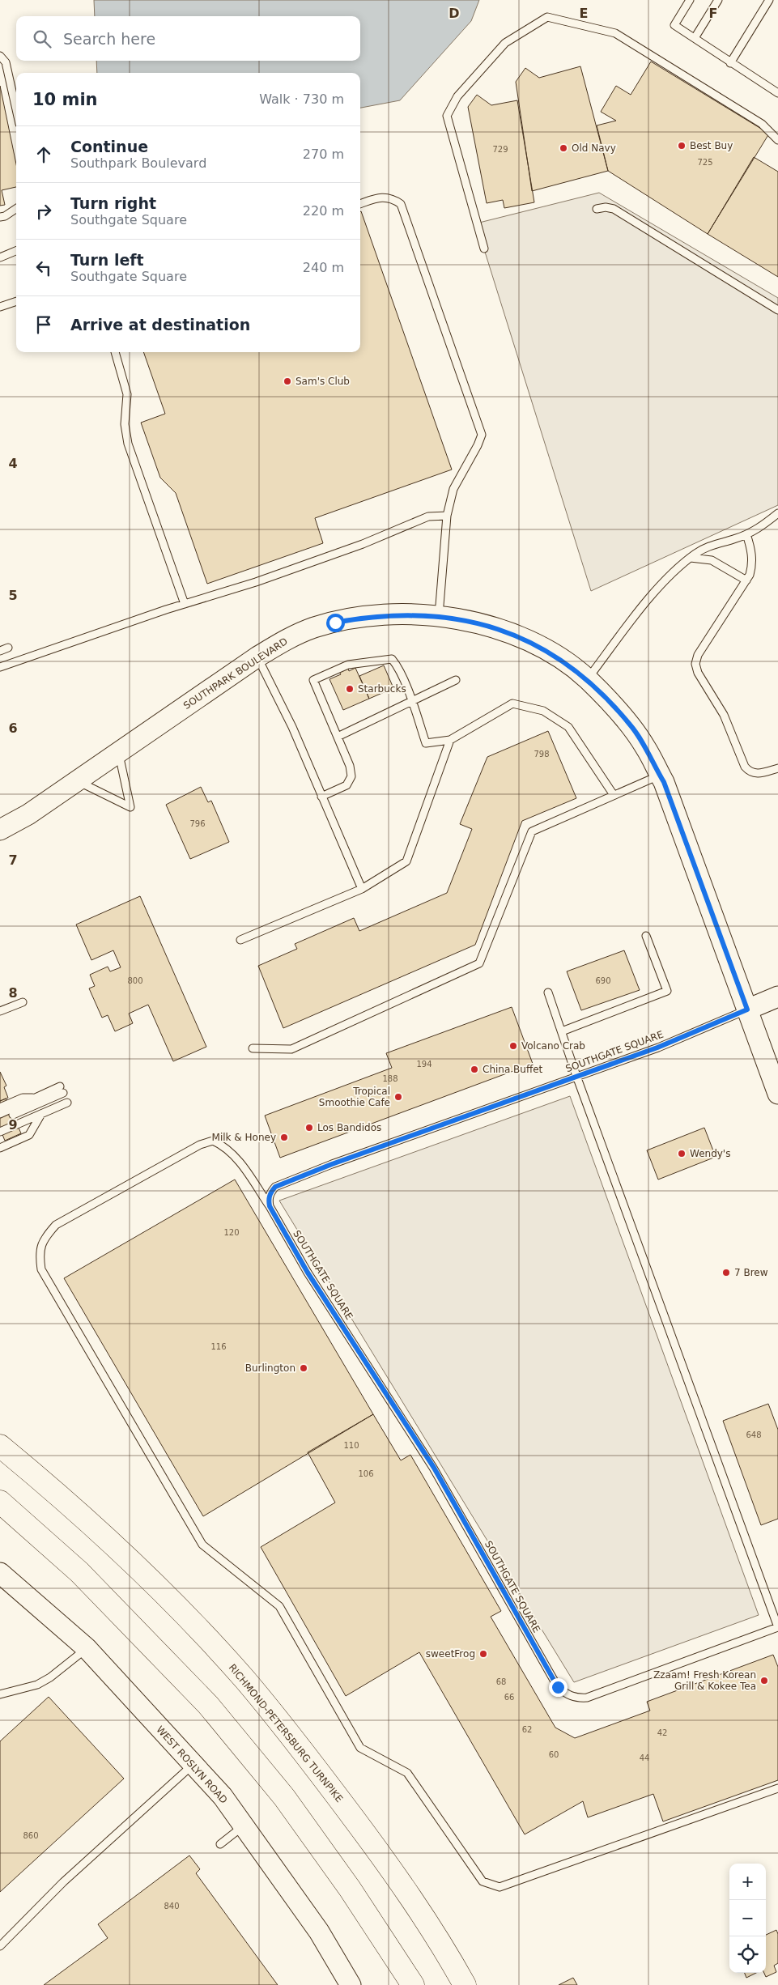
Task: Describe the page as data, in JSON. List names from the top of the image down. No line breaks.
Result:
{"streets":{"highway":["RICHMOND-PETERSBURG TURNPIKE"],"street":["SOUTHPARK BOULEVARD","WEST ROSLYN ROAD"],"lane":["SOUTHGATE SQUARE"]},"crossings":[["SOUTHPARK BOULEVARD","SOUTHGATE SQUARE"]],"places":["Best Buy","Old Navy","Sam's Club","Starbucks","Volcano Crab","China Buffet","Tropical Smoothie Cafe","Los Bandidos","Milk & Honey","Wendy's","7 Brew","Burlington","sweetFrog","Zzaam! Fresh Korean Grill & Kokee Tea"],"house_numbers":["729","725","798","796","800","690","194","188","120","116","648","110","106","68","66","62","42","60","44","860","840"],"page":{"search":"Search here","heading":["10 min","Walk · 730 m"],"list":[["Continue","Southpark Boulevard","270 m"],["Turn right","Southgate Square","220 m"],["Turn left","Southgate Square","240 m"],"Arrive at destination"],"map_buttons":["+","−"]},"grid":{"columns":["D","E","F"],"rows":["4","5","6","7","8","9"]}}
